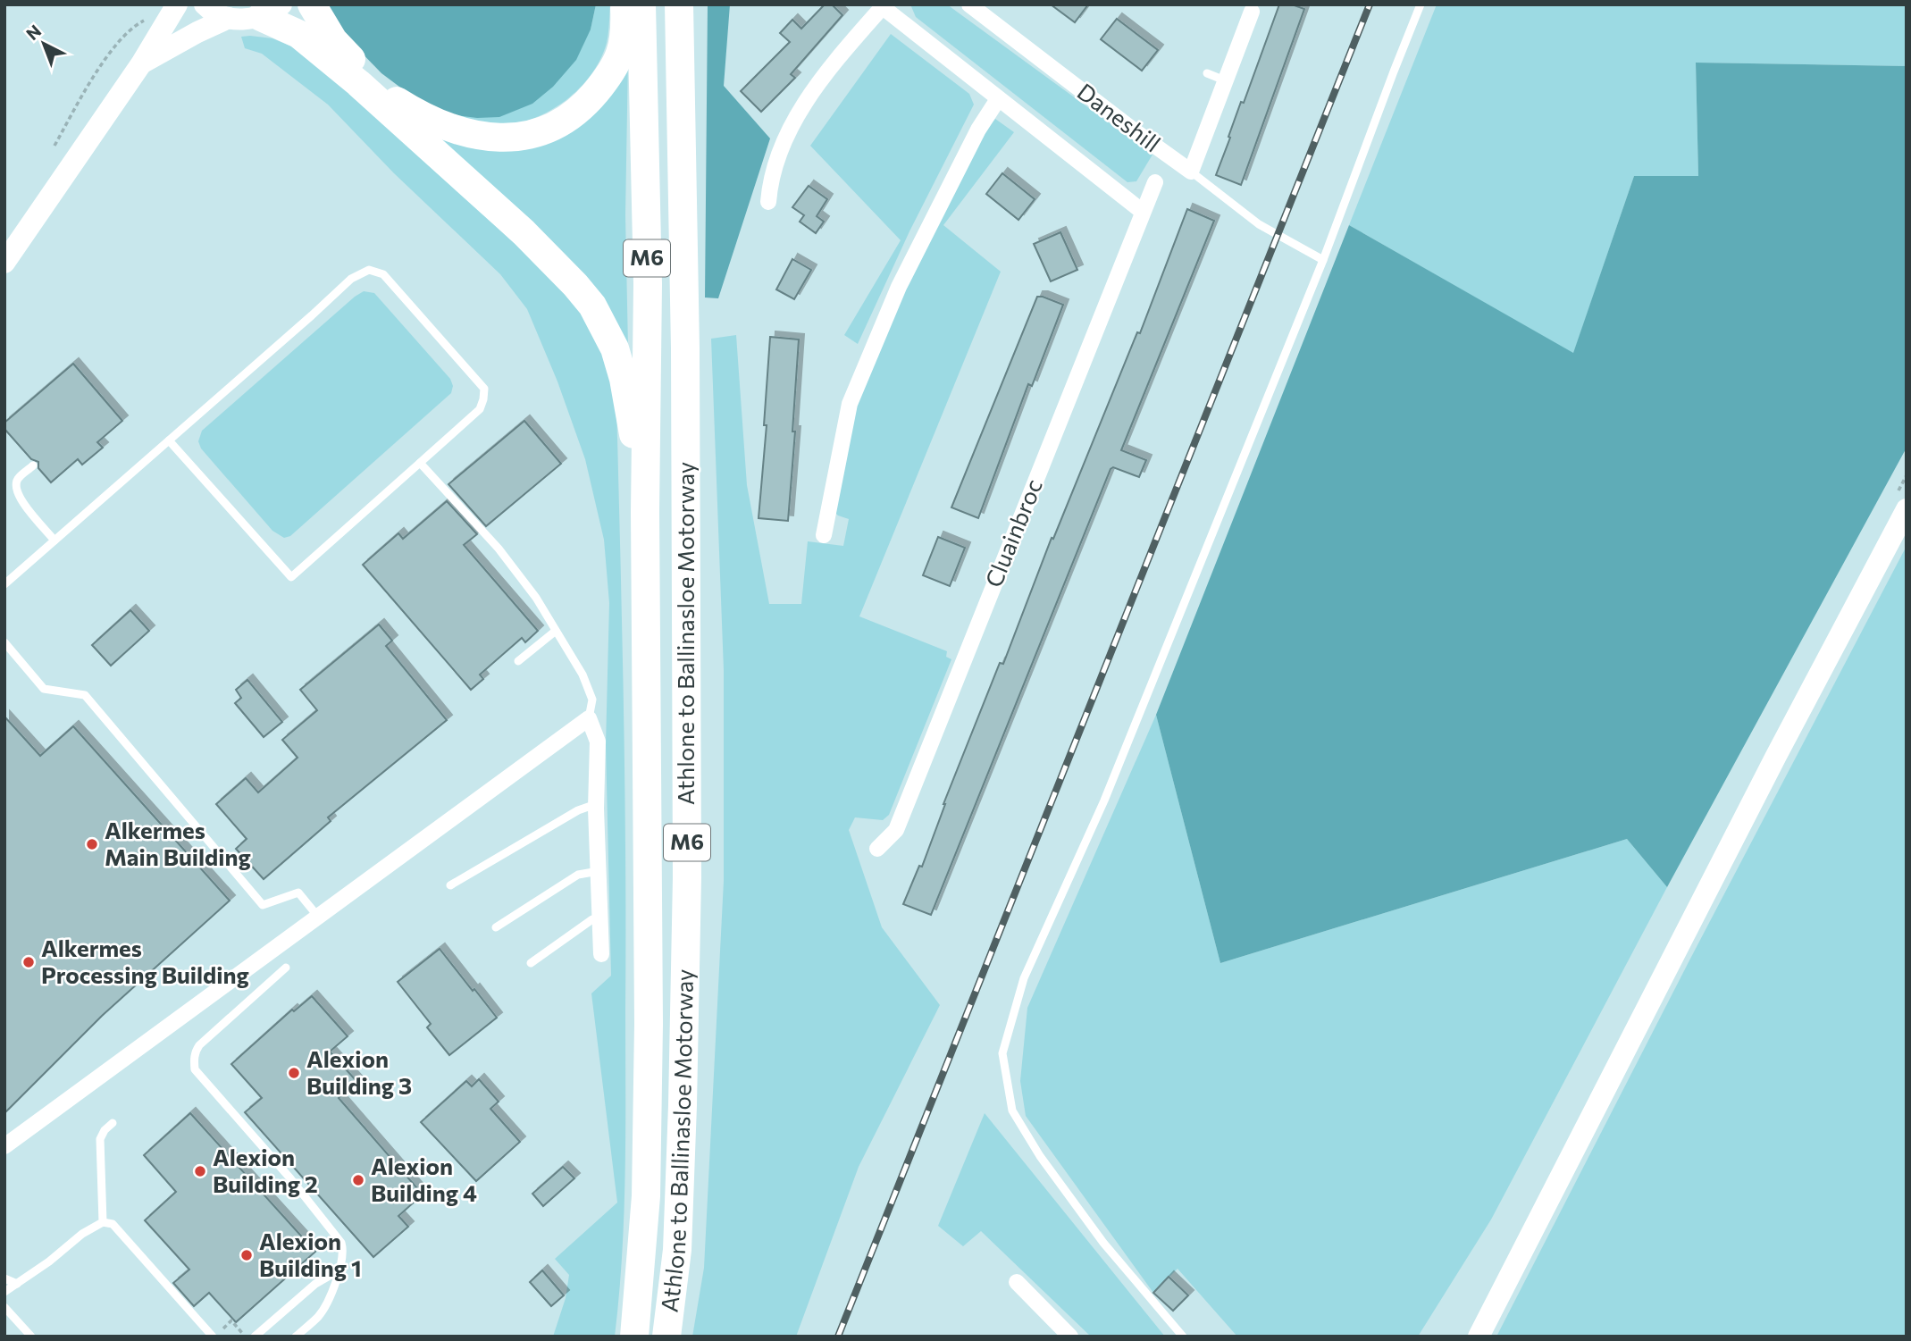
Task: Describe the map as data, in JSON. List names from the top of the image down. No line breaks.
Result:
{"streets":{"highway":["M6","Athlone to Ballinasloe Motorway"],"street":["Daneshill","Cluainbroc"]},"places":["Alkermes Main Building","Alkermes Processing Building","Alexion Building 3","Alexion Building 2","Alexion Building 4","Alexion Building 1"],"north":"top left"}
